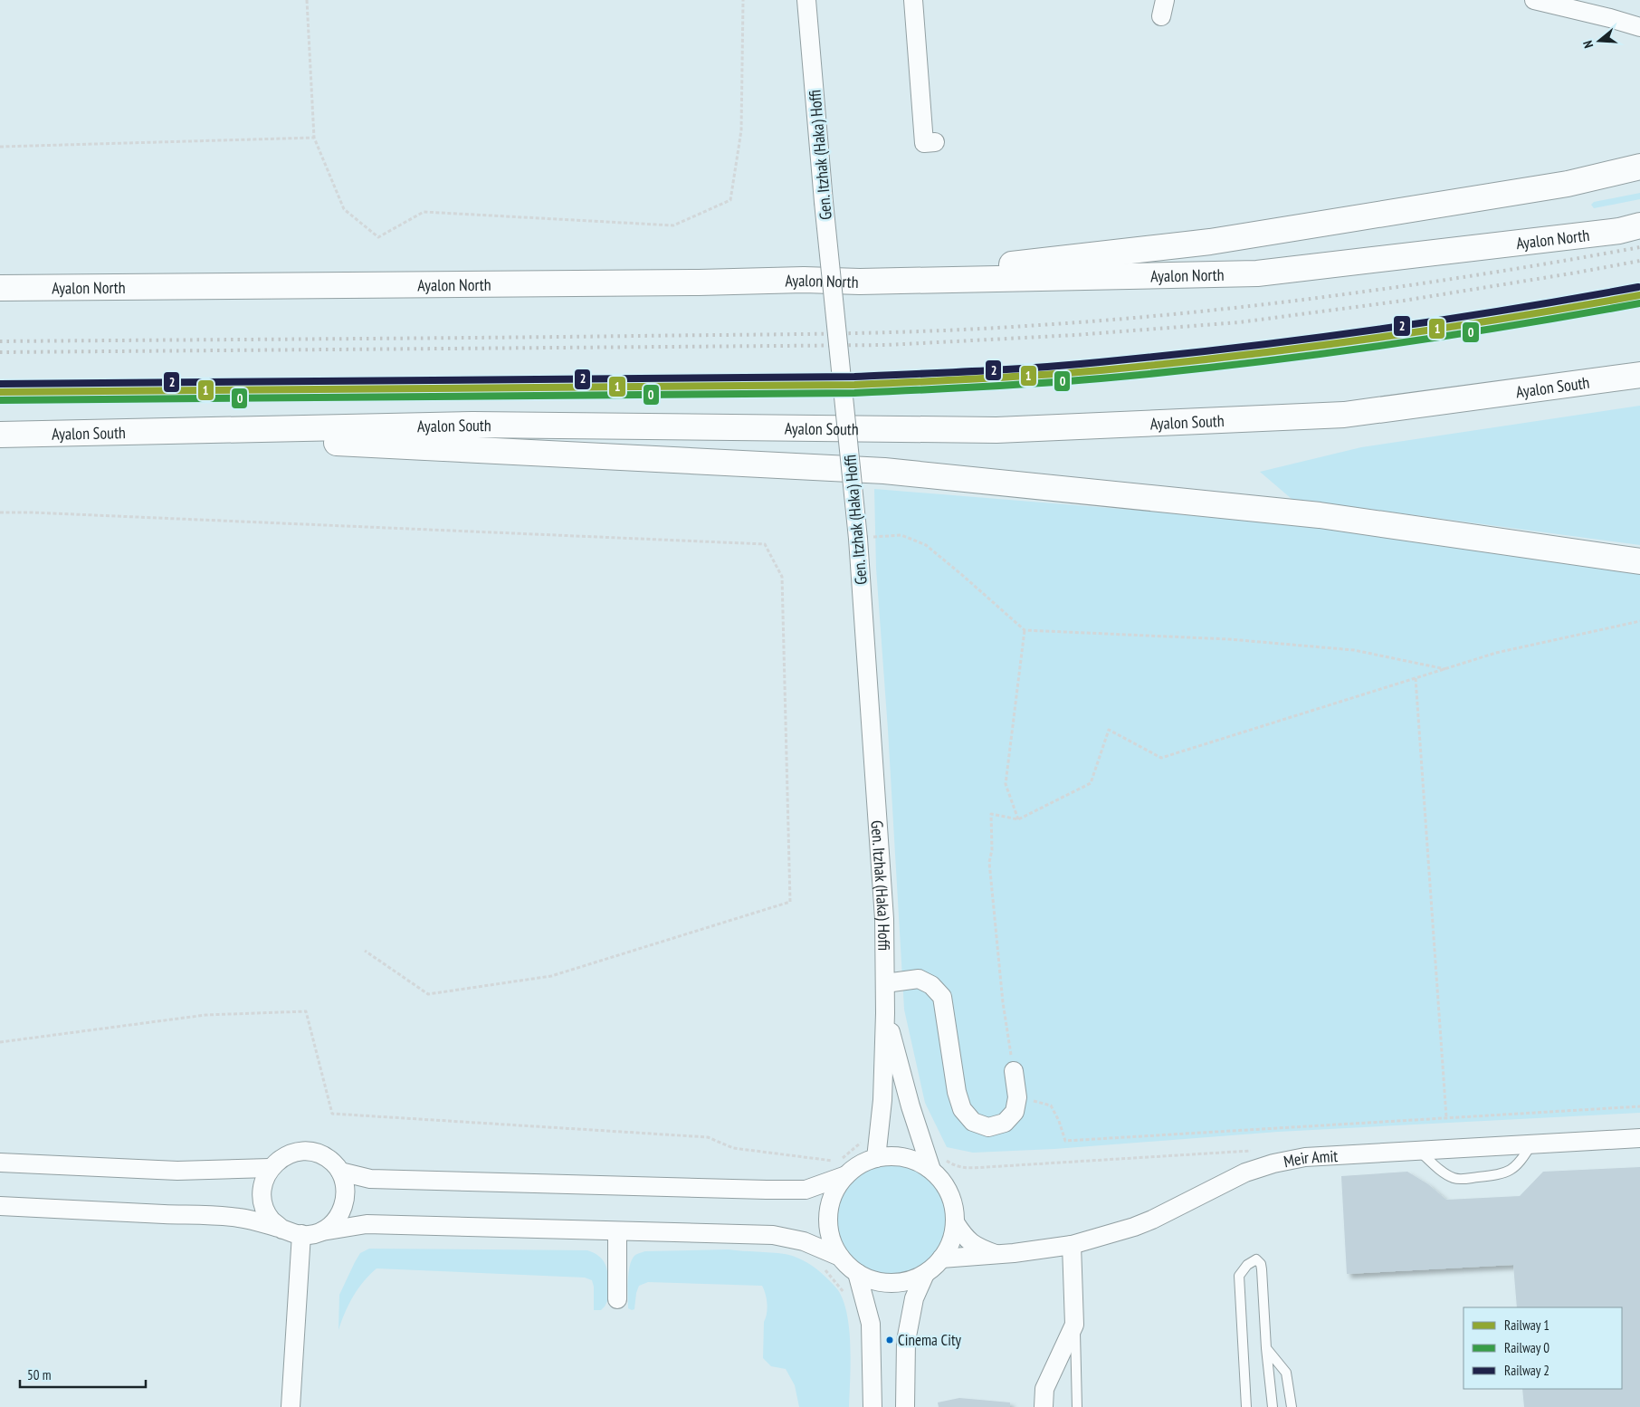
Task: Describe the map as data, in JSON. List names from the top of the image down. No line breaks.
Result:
{"streets":{"highway":["Ayalon North","Ayalon South"],"street":["Gen. Itzhak (Haka) Hoffi","Meir Amit"]},"crossings":[["Gen. Itzhak (Haka) Hoffi","Meir Amit"]],"places":["Cinema City"],"lines":["rail line 2","rail line 1","rail line 0"],"legend":["Railway 1","Railway 0","Railway 2"],"scale_bar":"50 m","north":"left"}
